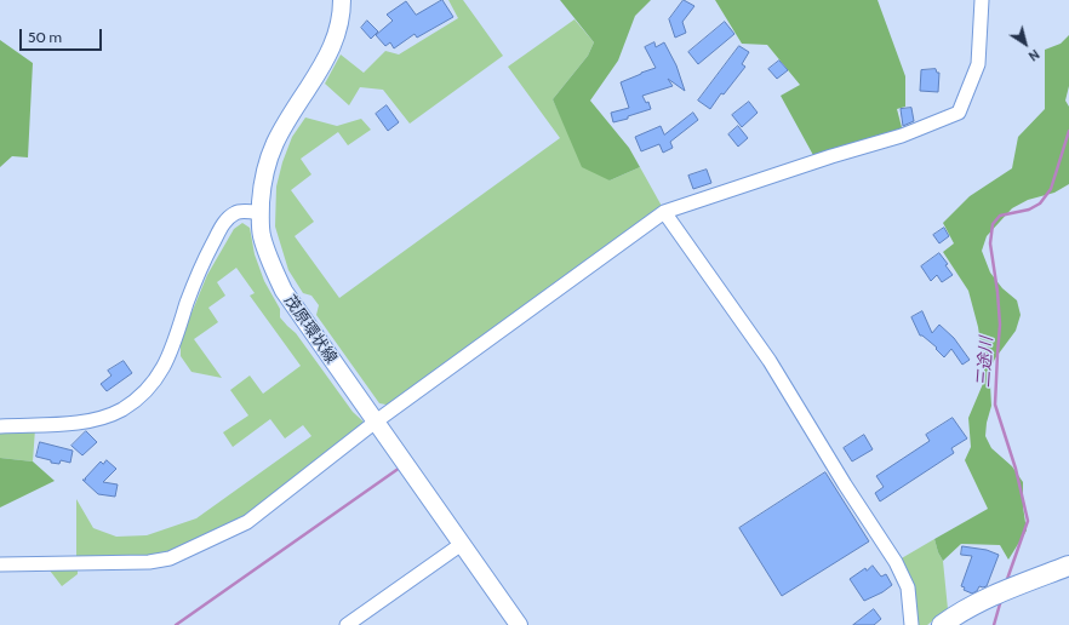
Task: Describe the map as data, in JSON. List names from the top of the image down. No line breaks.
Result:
{"streets":{"main road":["茂原環状線"]},"water":["三途川"],"scale_bar":"50 m","north":"bottom right"}
